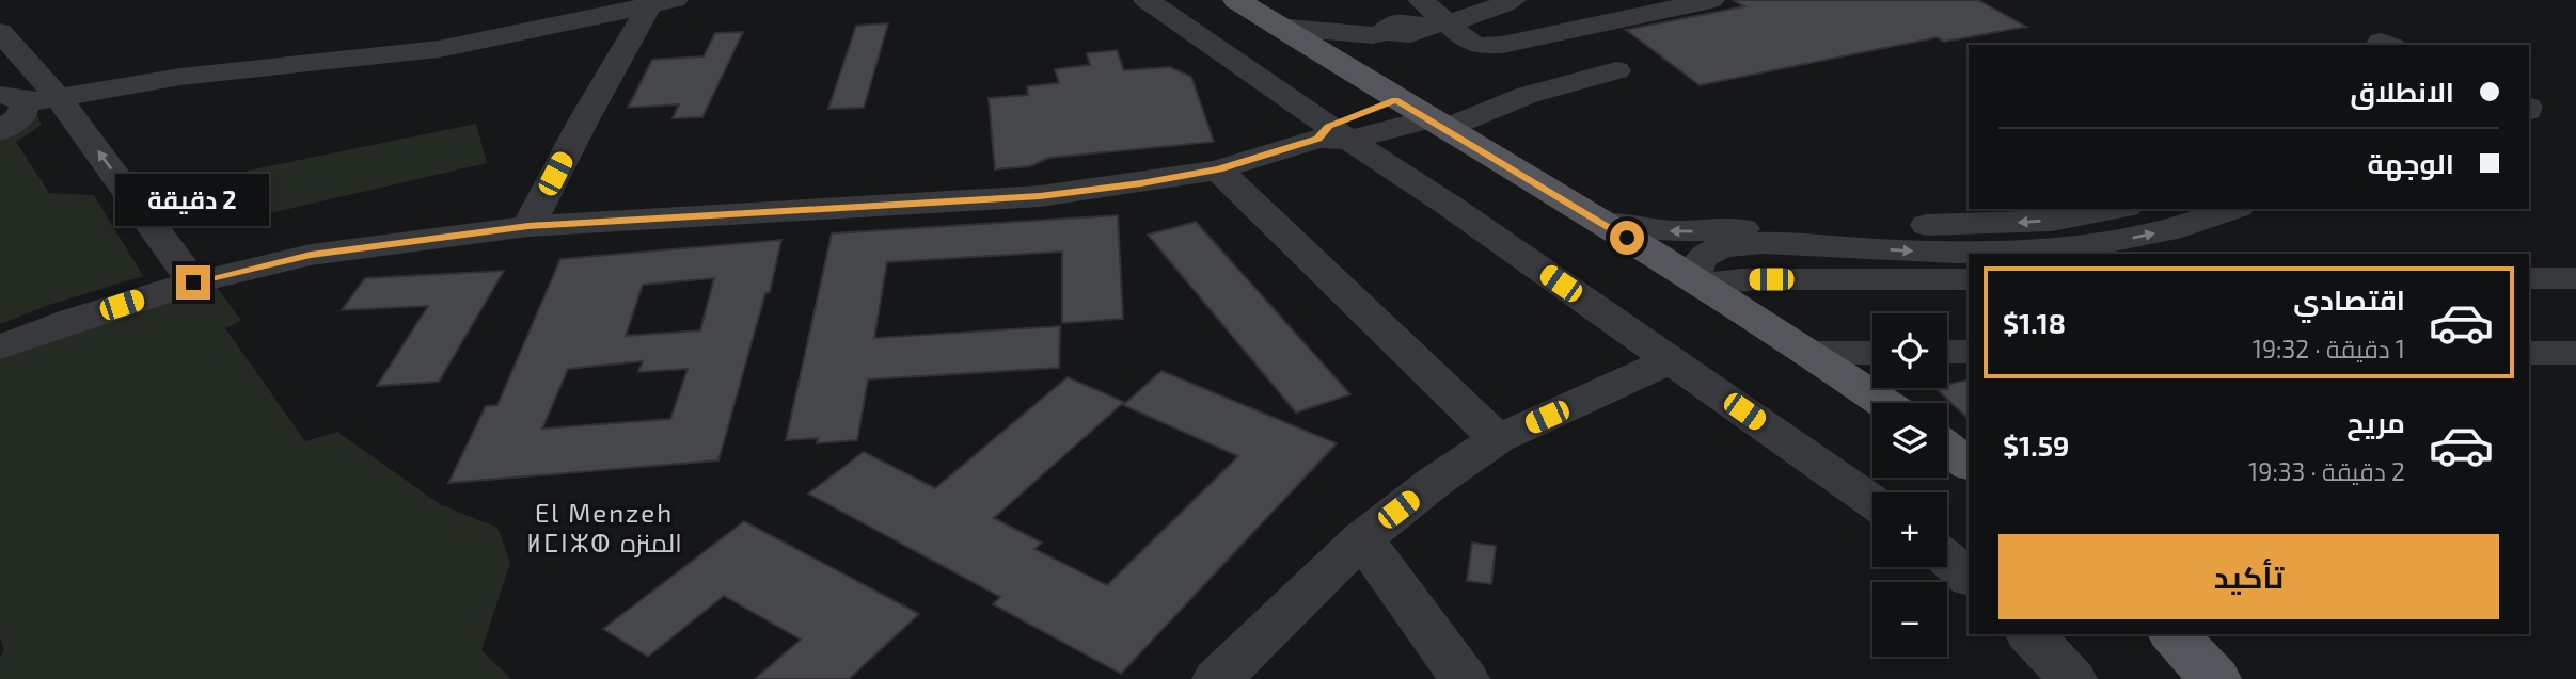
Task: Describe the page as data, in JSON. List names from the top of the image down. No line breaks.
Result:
{"districts":["El Menzeh ⵍⵎⵏⵣⵀ المنزه"],"page":{"banner":["الانطلاق","الوجهة"],"bubble":"2 دقيقة","list":[{"name":"اقتصادي","note":"1 دقيقة · 19:32","value":"$1.18"},{"name":"مريح","note":"2 دقيقة · 19:33","value":"$1.59"}],"map_buttons":["+","−"],"buttons":"تأكيد"}}
